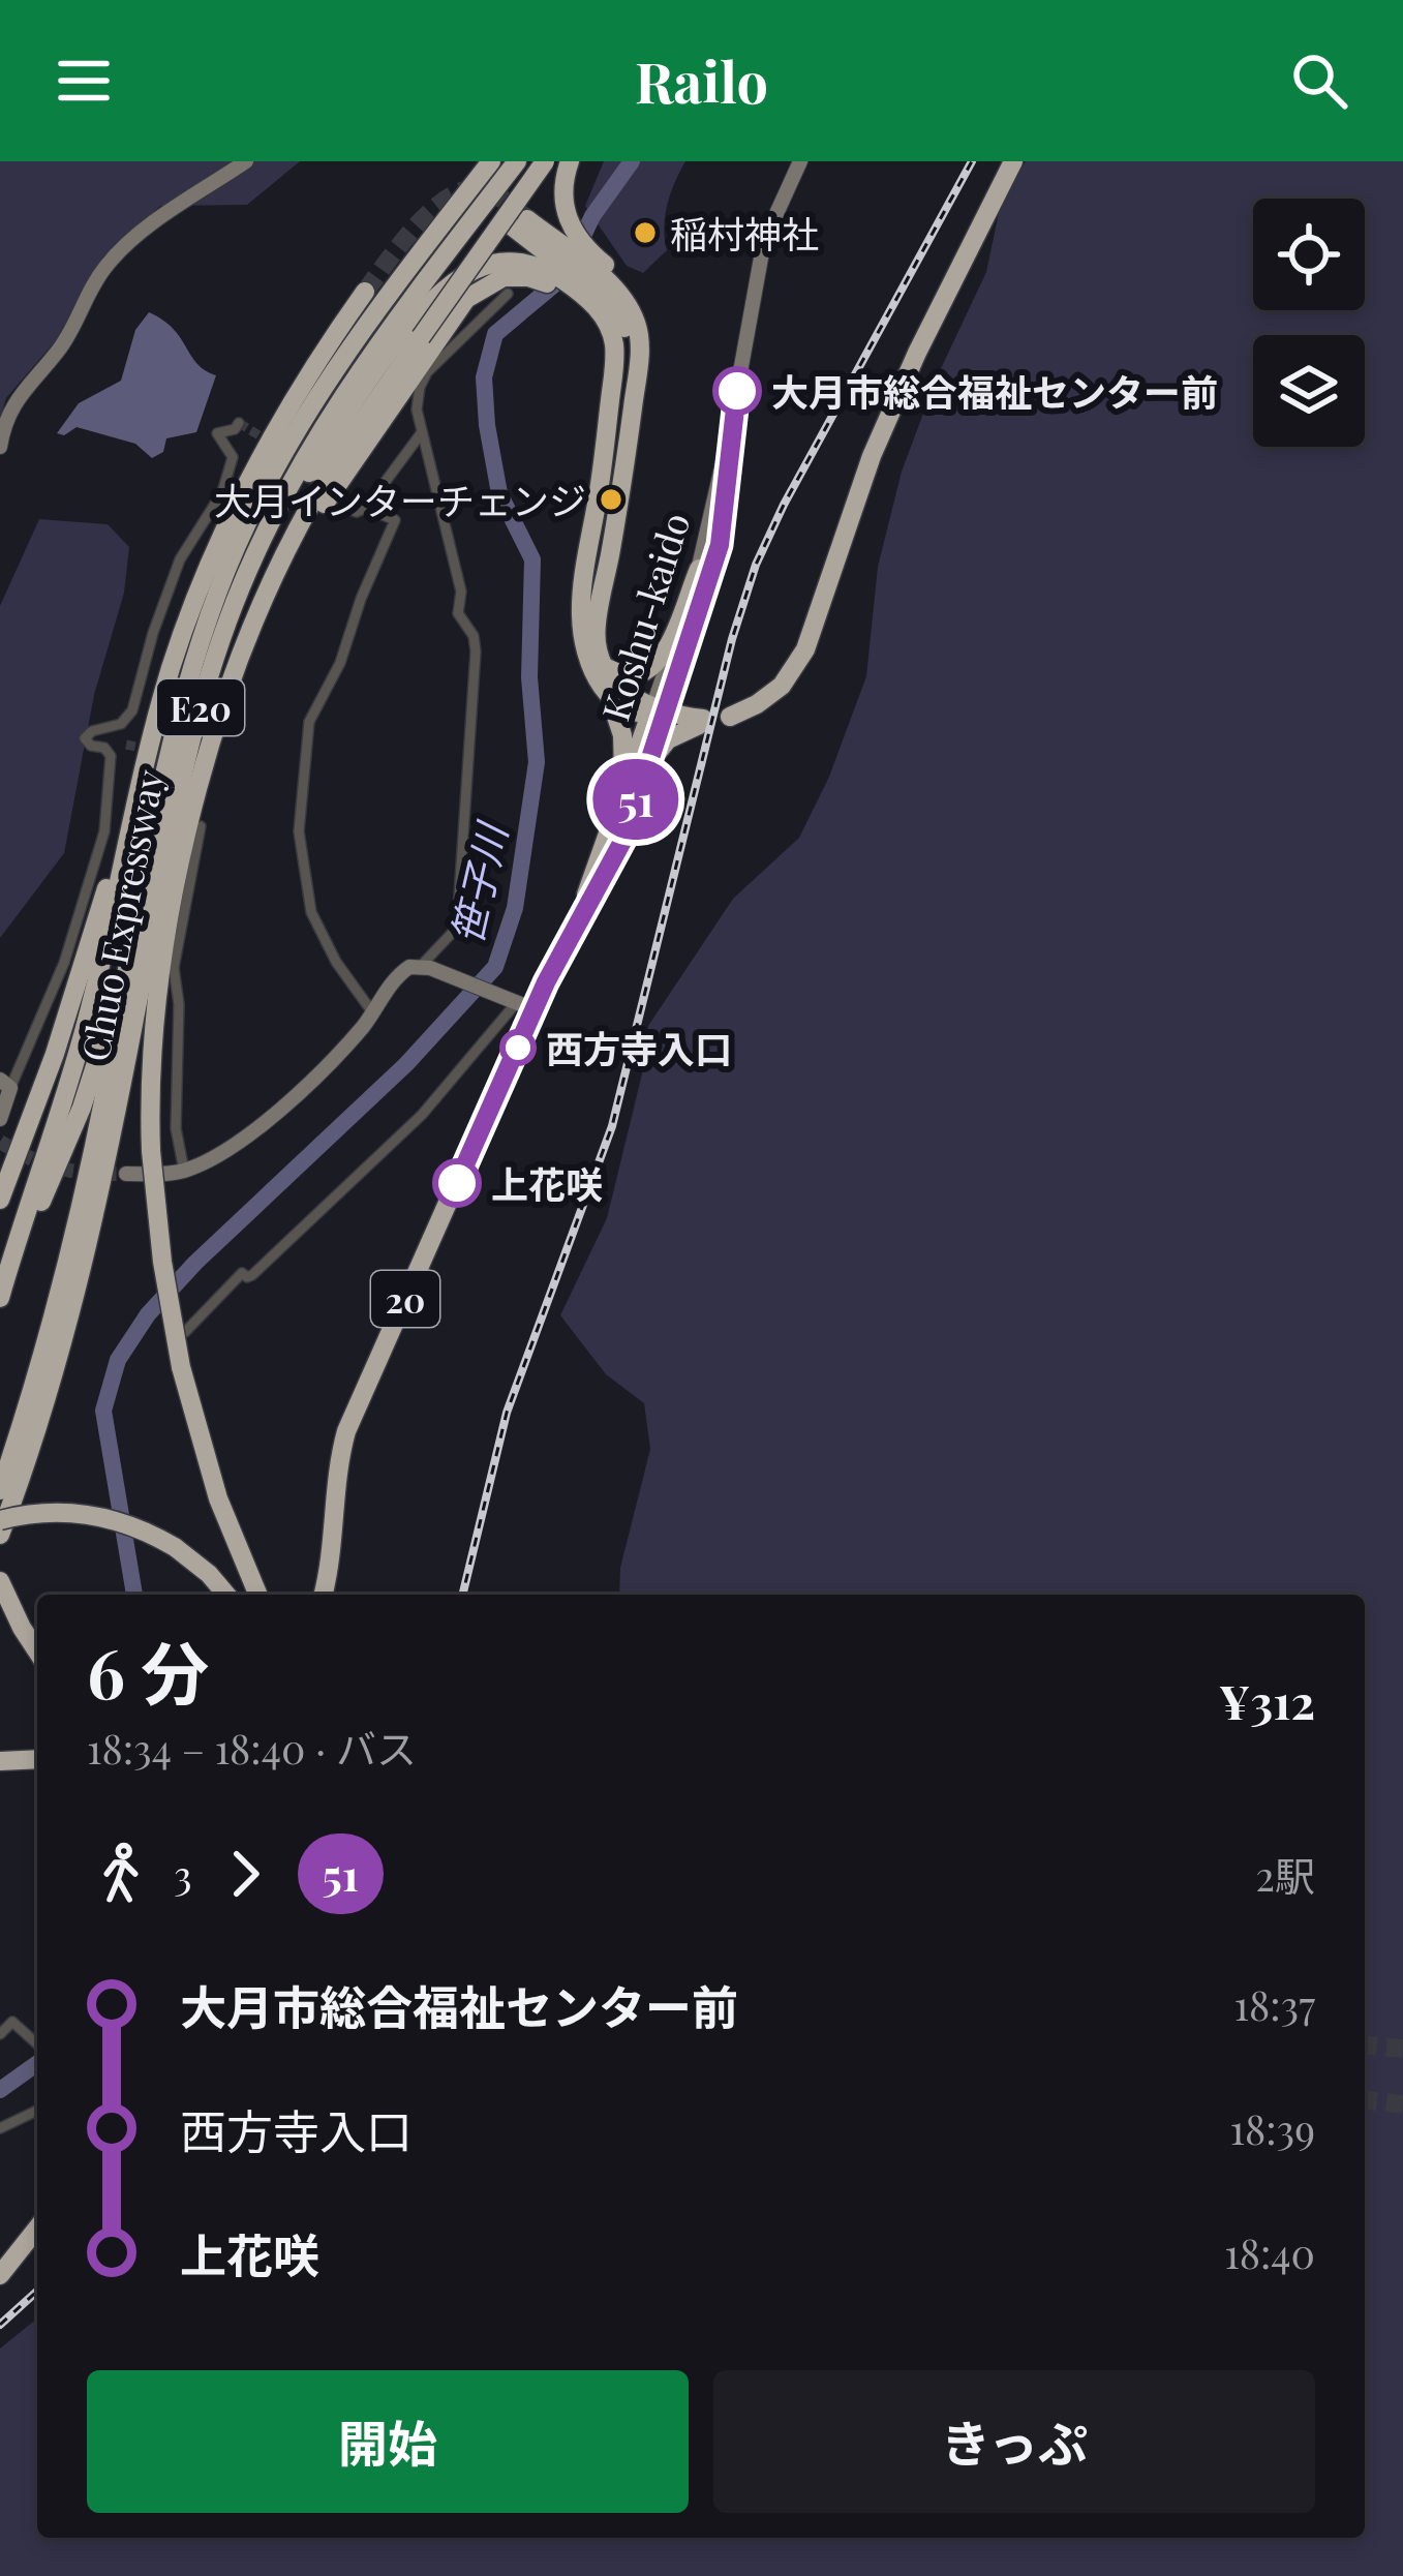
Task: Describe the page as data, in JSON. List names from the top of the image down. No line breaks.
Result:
{"streets":{"highway":["Koshu-kaido","E20","Chuo Expressway","20"]},"water":["笹子川"],"places":["稲村神社","大月市総合福祉センター前","大月インターチェンジ","西方寺入口","上花咲"],"lines":["bus line 51"],"page":{"header":"Railo","on_map":"51","heading":["6 分","18:34 – 18:40 · バス","¥312"],"legs":["3","51","2駅"],"list":[{"name":"大月市総合福祉センター前","value":"18:37"},{"name":"西方寺入口","value":"18:39"},{"name":"上花咲","value":"18:40"}],"buttons":["開始","きっぷ"]}}
